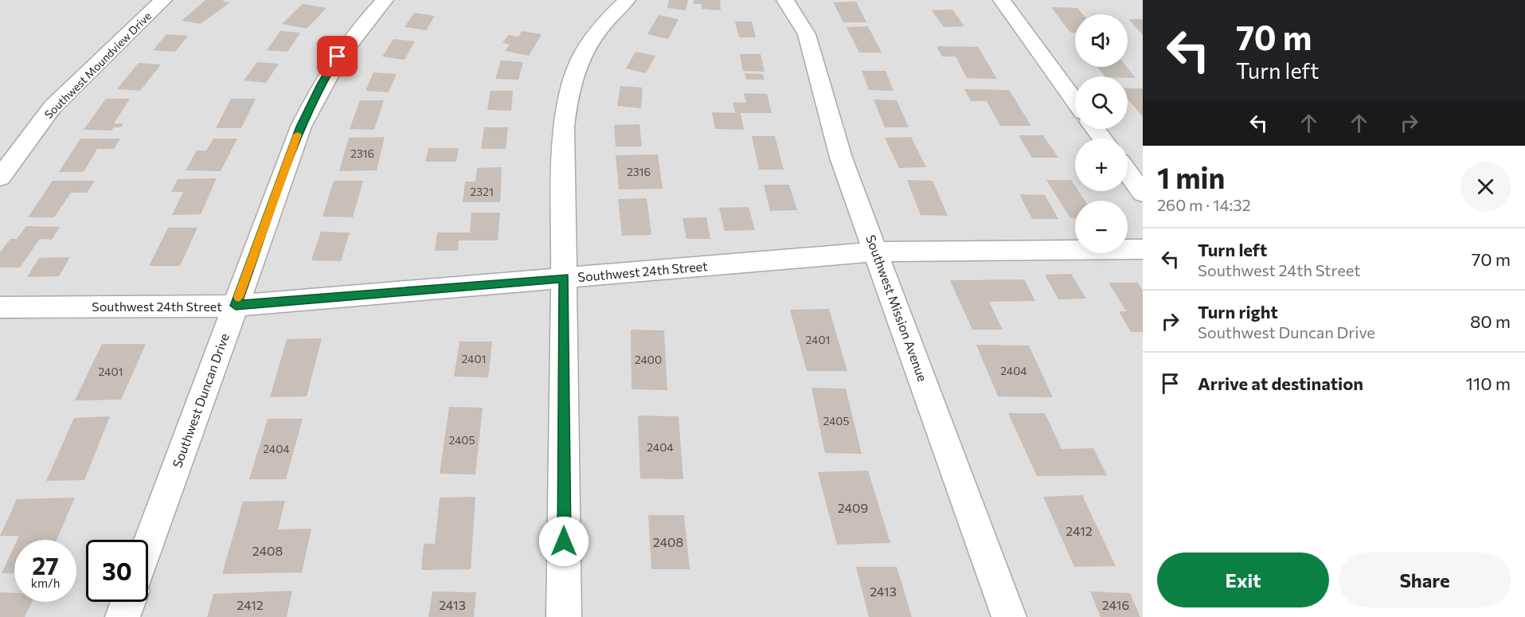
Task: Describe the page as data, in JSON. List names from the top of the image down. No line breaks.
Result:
{"streets":{"street":["Southwest Moundview Drive","Southwest 24th Street","Southwest Mission Avenue","Southwest Duncan Drive"]},"crossings":[["Southwest 24th Street","Southwest Mission Avenue"],["Southwest 24th Street","Southwest Duncan Drive"]],"house_numbers":["2316","2316","2321","2401","2401","2400","2404","2401","2405","2405","2404","2404","2409","2412","2408","2408","2413","2412","2413","2416"],"page":{"turn":["70 m","Turn left"],"map_buttons":["+","−"],"heading":["1 min","260 m · 14:32"],"list":[{"name":"Turn left","note":"Southwest 24th Street","value":"70 m"},{"name":"Turn right","note":"Southwest Duncan Drive","value":"80 m"},{"name":"Arrive at destination","value":"110 m"}],"speed":"27 km/h","limit":"30","buttons":["Exit","Share"]}}
